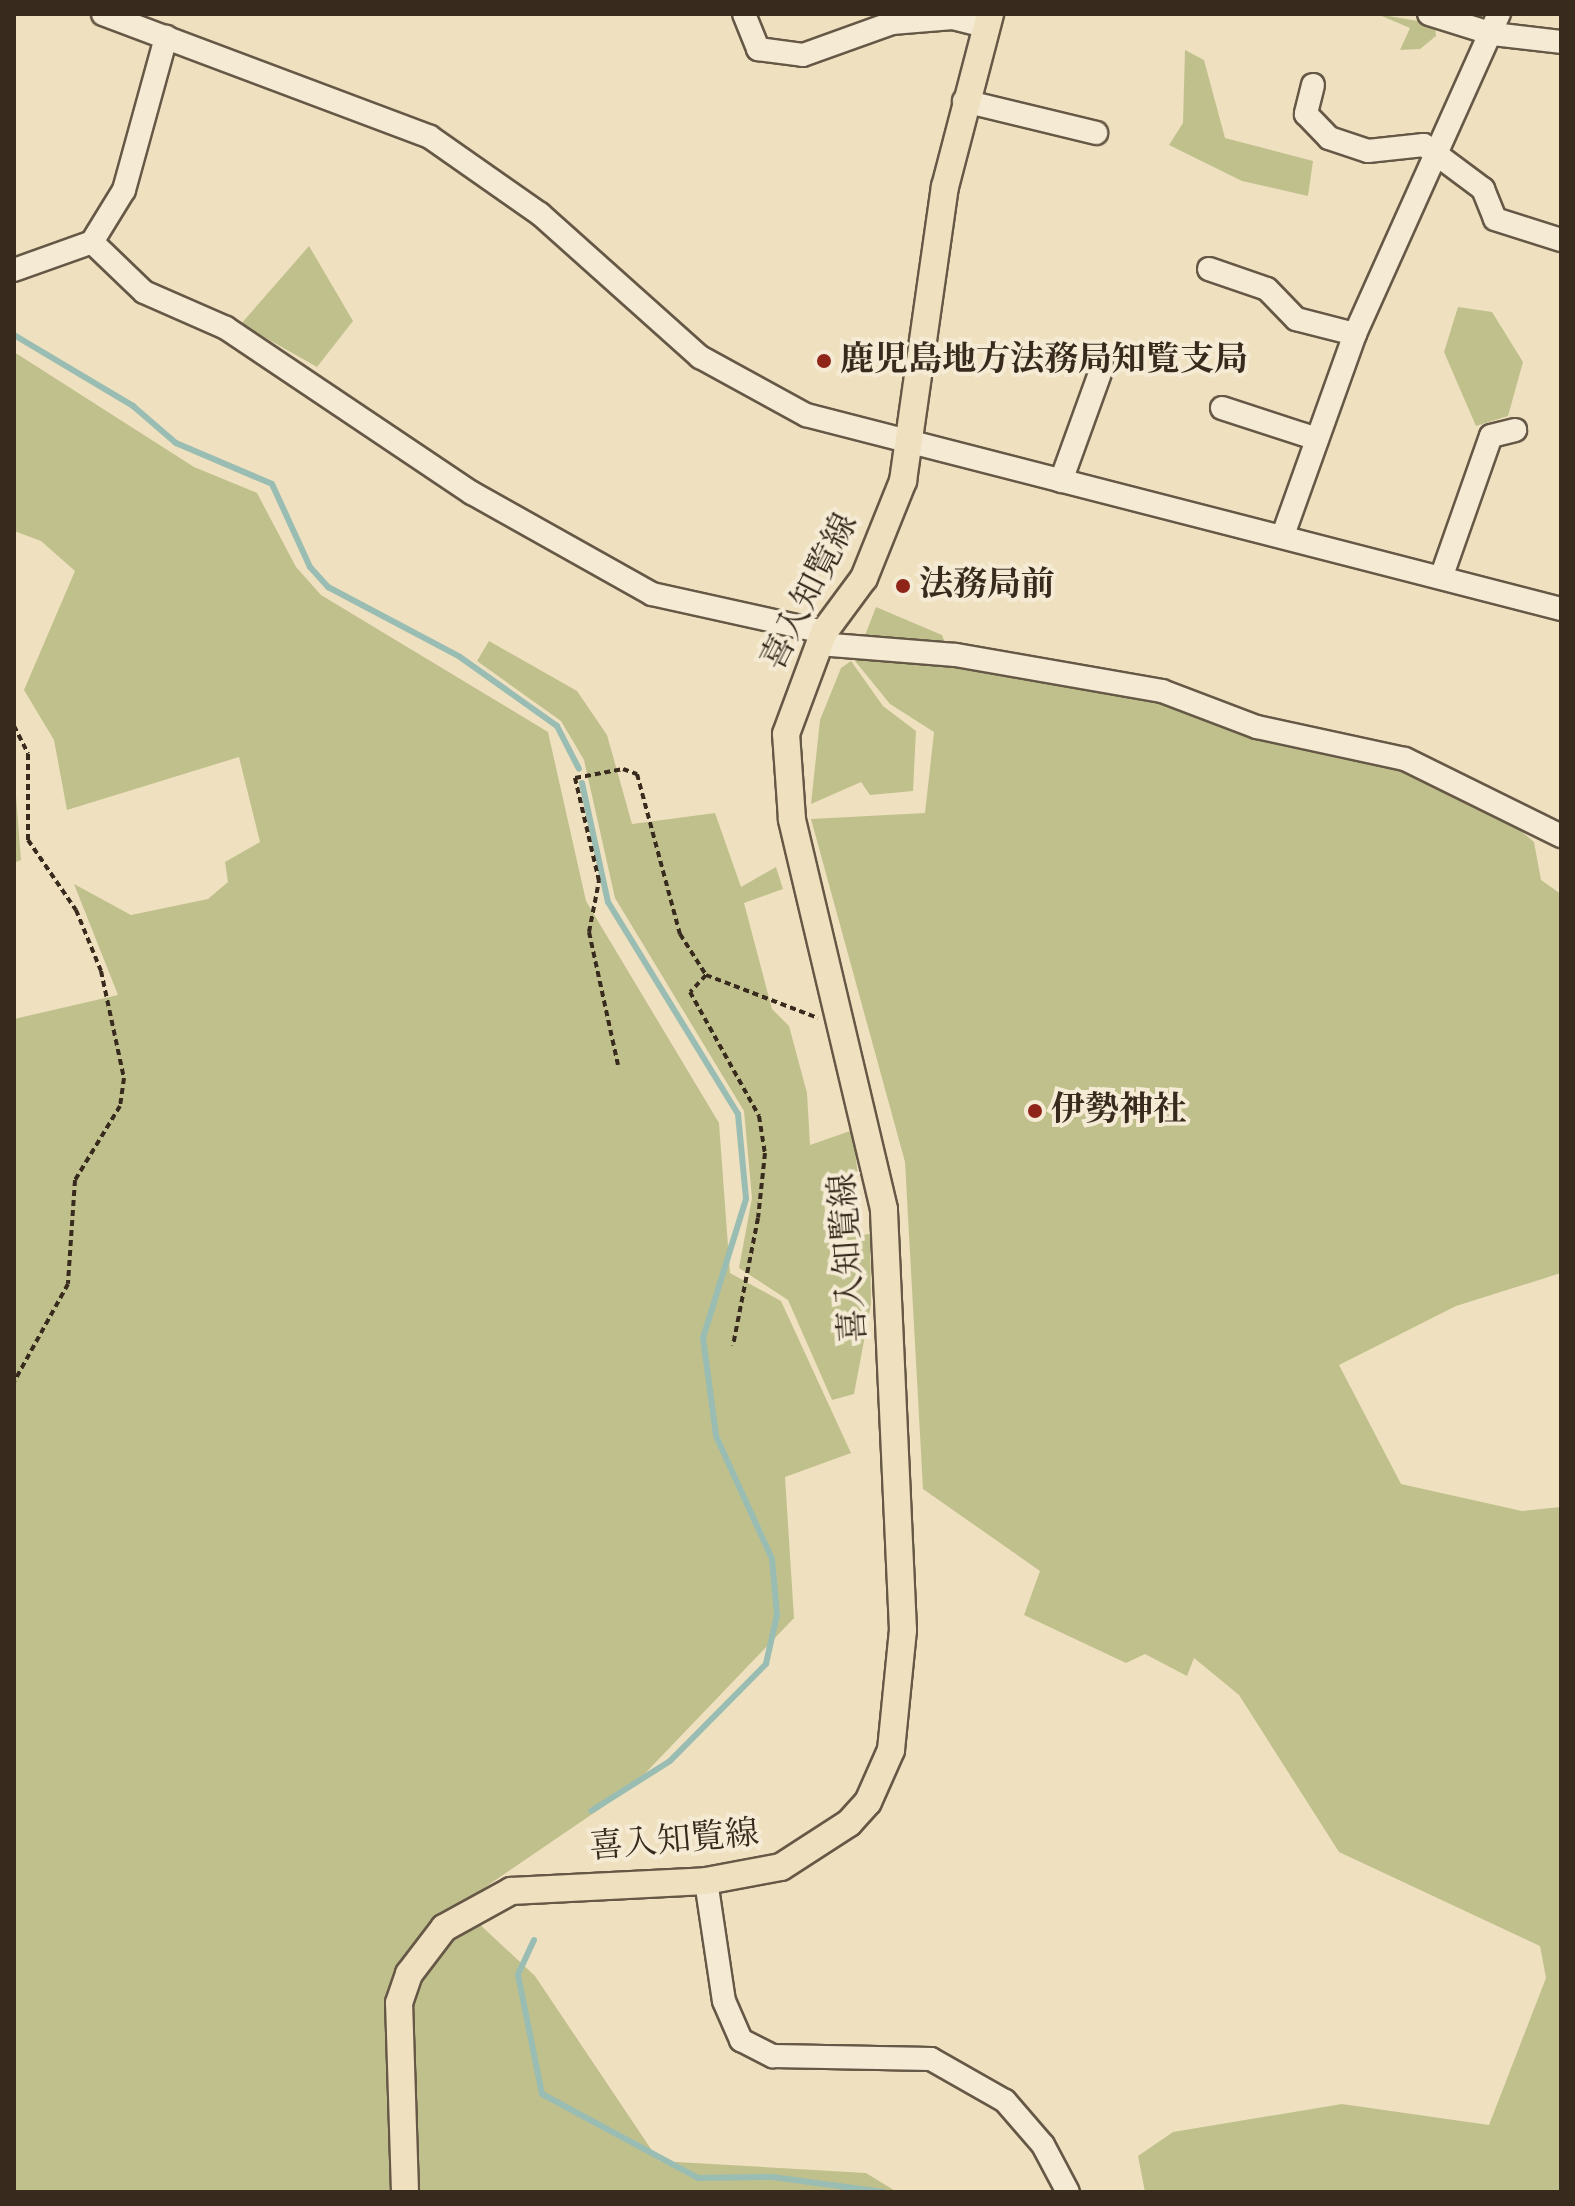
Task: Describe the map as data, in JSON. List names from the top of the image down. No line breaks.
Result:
{"streets":{"main road":["喜入知覧線"]},"places":["鹿児島地方法務局知覧支局","法務局前","伊勢神社"]}
